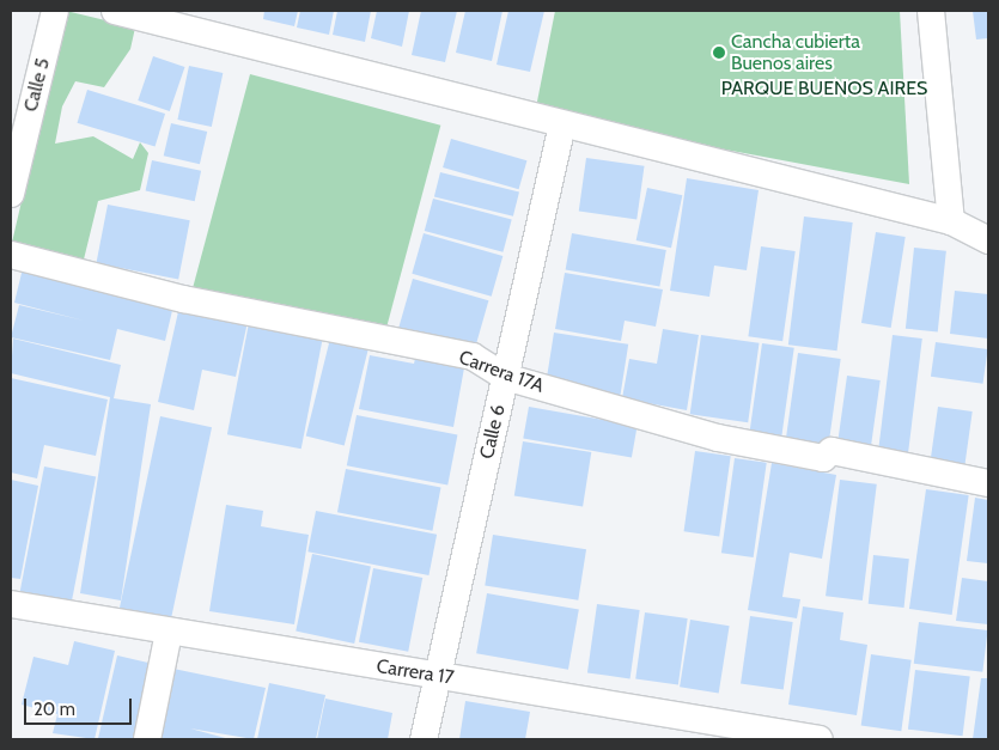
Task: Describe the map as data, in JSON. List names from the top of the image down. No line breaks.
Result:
{"streets":{"street":["Calle 5","Carrera 17A","Calle 6","Carrera 17"]},"crossings":[["Carrera 17A","Calle 6"],["Calle 6","Carrera 17"]],"parks":["PARQUE BUENOS AIRES"],"places":["Cancha cubierta Buenos aires"],"scale_bar":"20 m"}
